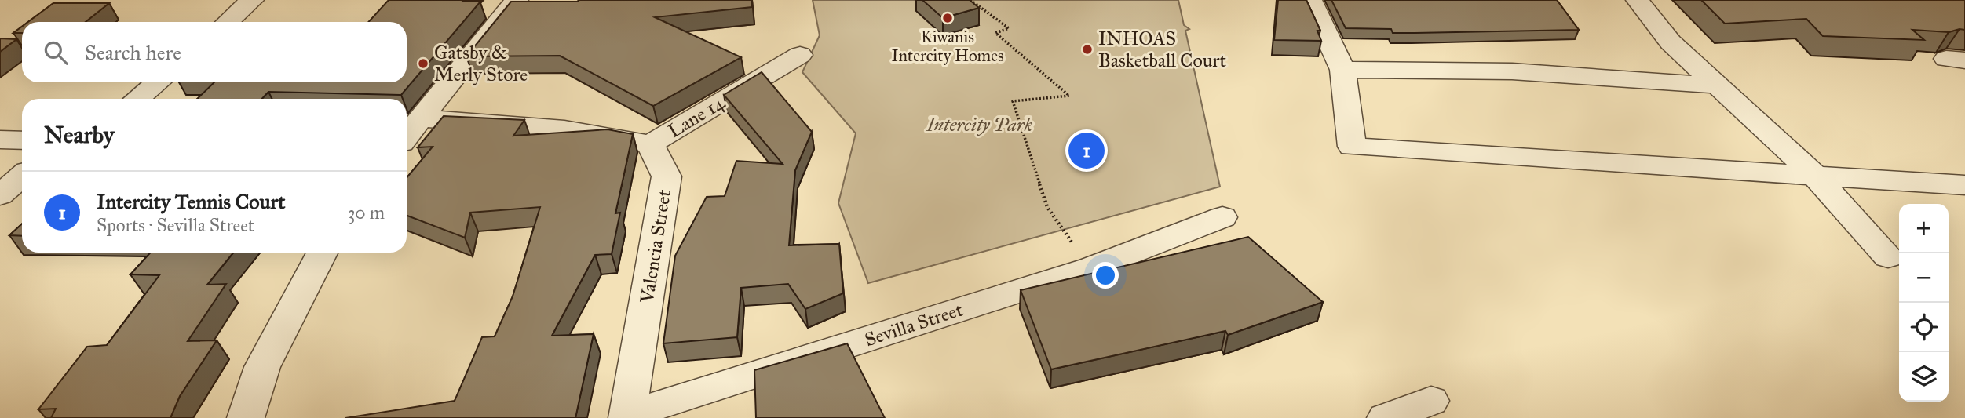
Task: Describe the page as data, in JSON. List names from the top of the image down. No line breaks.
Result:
{"streets":{"street":["Lane 14","Valencia Street","Sevilla Street"]},"crossings":[["Lane 14","Valencia Street"],["Valencia Street","Sevilla Street"]],"parks":["Intercity Park"],"places":["Kiwanis Intercity Homes","INHOAS Basketball Court","Gatsby & Merly Store"],"page":{"search":"Search here","heading":"Nearby","pins":"1","list":[{"mark":"1","name":"Intercity Tennis Court","note":"Sports · Sevilla Street","value":"30 m"}],"map_buttons":["+","−"]}}
